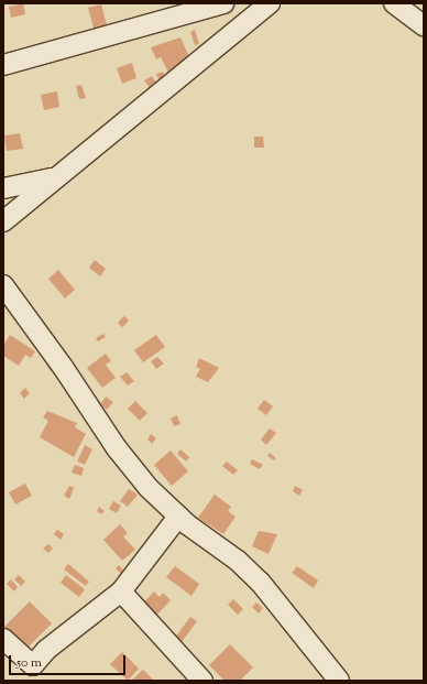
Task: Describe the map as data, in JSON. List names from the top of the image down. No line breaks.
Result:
{"scale_bar":"50 m"}
